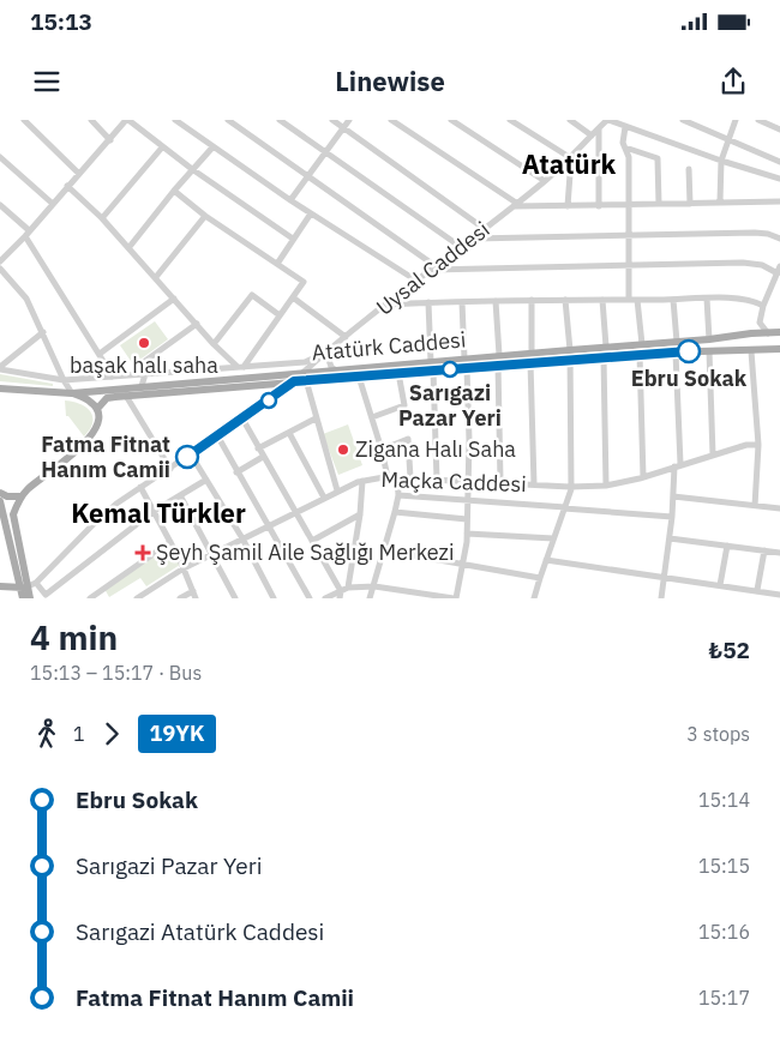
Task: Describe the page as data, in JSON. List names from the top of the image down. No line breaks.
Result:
{"streets":{"main road":["Atatürk Caddesi"],"street":["Uysal Caddesi","Maçka Caddesi"]},"crossings":[["Uysal Caddesi","Atatürk Caddesi"]],"districts":["Atatürk","Kemal Türkler"],"places":{"other":["başak halı saha","Ebru Sokak","Sarıgazi Pazar Yeri","Zigana Halı Saha","Fatma Fitnat Hanım Camii"],"health":["Şeyh Şamil Aile Sağlığı Merkezi"]},"lines":["bus line 19YK"],"page":{"status":"15:13","header":"Linewise","heading":["4 min","15:13 – 15:17 · Bus","₺52"],"legs":["1","19YK","3 stops"],"list":[{"name":"Ebru Sokak","value":"15:14"},{"name":"Sarıgazi Pazar Yeri","value":"15:15"},{"name":"Sarıgazi Atatürk Caddesi","value":"15:16"},{"name":"Fatma Fitnat Hanım Camii","value":"15:17"}]}}
